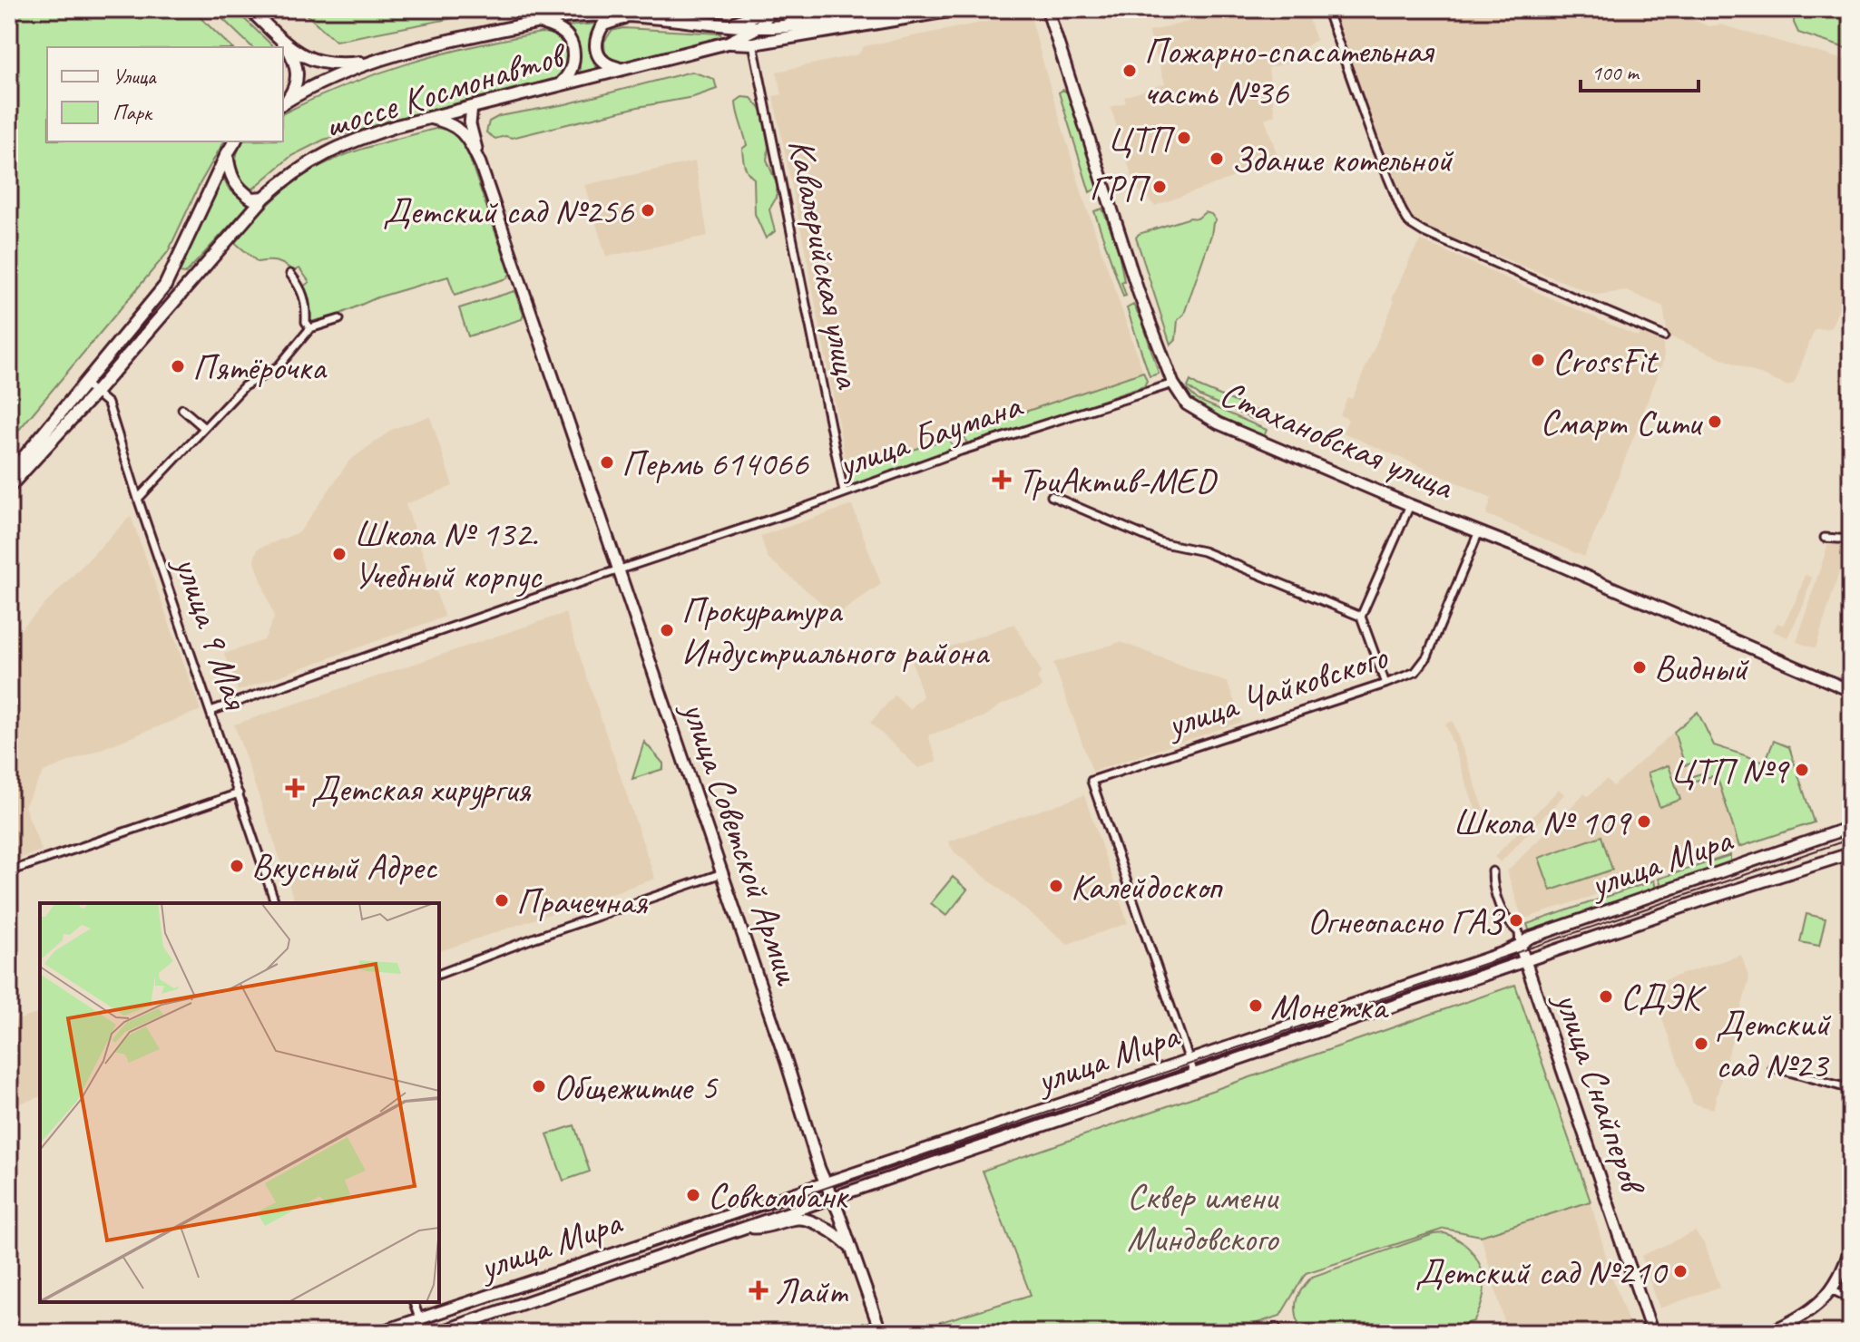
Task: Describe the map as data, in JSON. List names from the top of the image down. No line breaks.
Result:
{"streets":{"main road":["шоссе Космонавтов","Стахановская улица","улица Советской Армии","улица Мира","улица Снайперов"],"street":["Кавалерийская улица","улица Баумана","улица 9 Мая","улица Чайковского"]},"crossings":[["шоссе Космонавтов","Кавалерийская улица"],["шоссе Космонавтов","улица 9 Мая"],["шоссе Космонавтов","улица Советской Армии"],["Кавалерийская улица","улица Баумана"],["улица Баумана","Стахановская улица"],["улица Баумана","улица 9 Мая"],["улица Баумана","улица Советской Армии"],["Стахановская улица","улица Чайковского"],["улица Чайковского","улица Мира"],["улица Советской Армии","улица Мира"],["улица Мира","улица Снайперов"]],"parks":["Сквер имени Миндовского"],"places":{"other":["Пожарно-спасательная часть №36","ЦТП","Здание котельной","ГРП","Детский сад №256","CrossFit","Пятёрочка","Смарт Сити","Пермь 614066","Школа № 132. Учебный корпус","Прокуратура Индустриального района","Видный","ЦТП №9","Школа № 109","Вкусный Адрес","Калейдоскоп","Прачечная","Огнеопасно ГАЗ","СДЭК","Монетка","Детский сад №23","Общежитие 5","Совкомбанк","Детский сад №210"],"health":["ТриАктив-MED","Детская хирургия","Лайт"]},"legend":["Улица","Парк"],"scale_bar":"100 m"}
